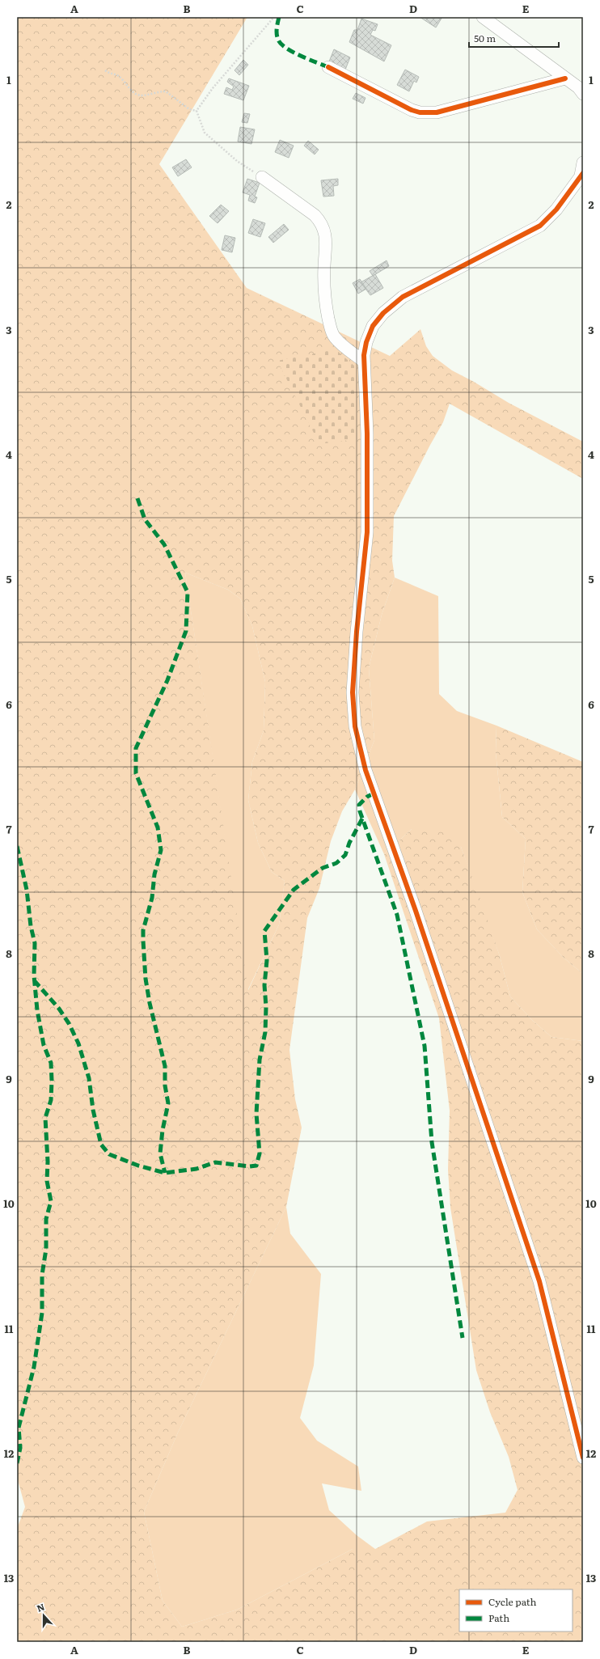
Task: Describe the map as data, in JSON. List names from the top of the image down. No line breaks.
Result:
{"legend":["Cycle path","Path"],"scale_bar":"50 m","north":"top","grid":{"columns":["A","B","C","D","E"],"rows":["1","2","3","4","5","6","7","8","9","10","11","12","13"]}}
